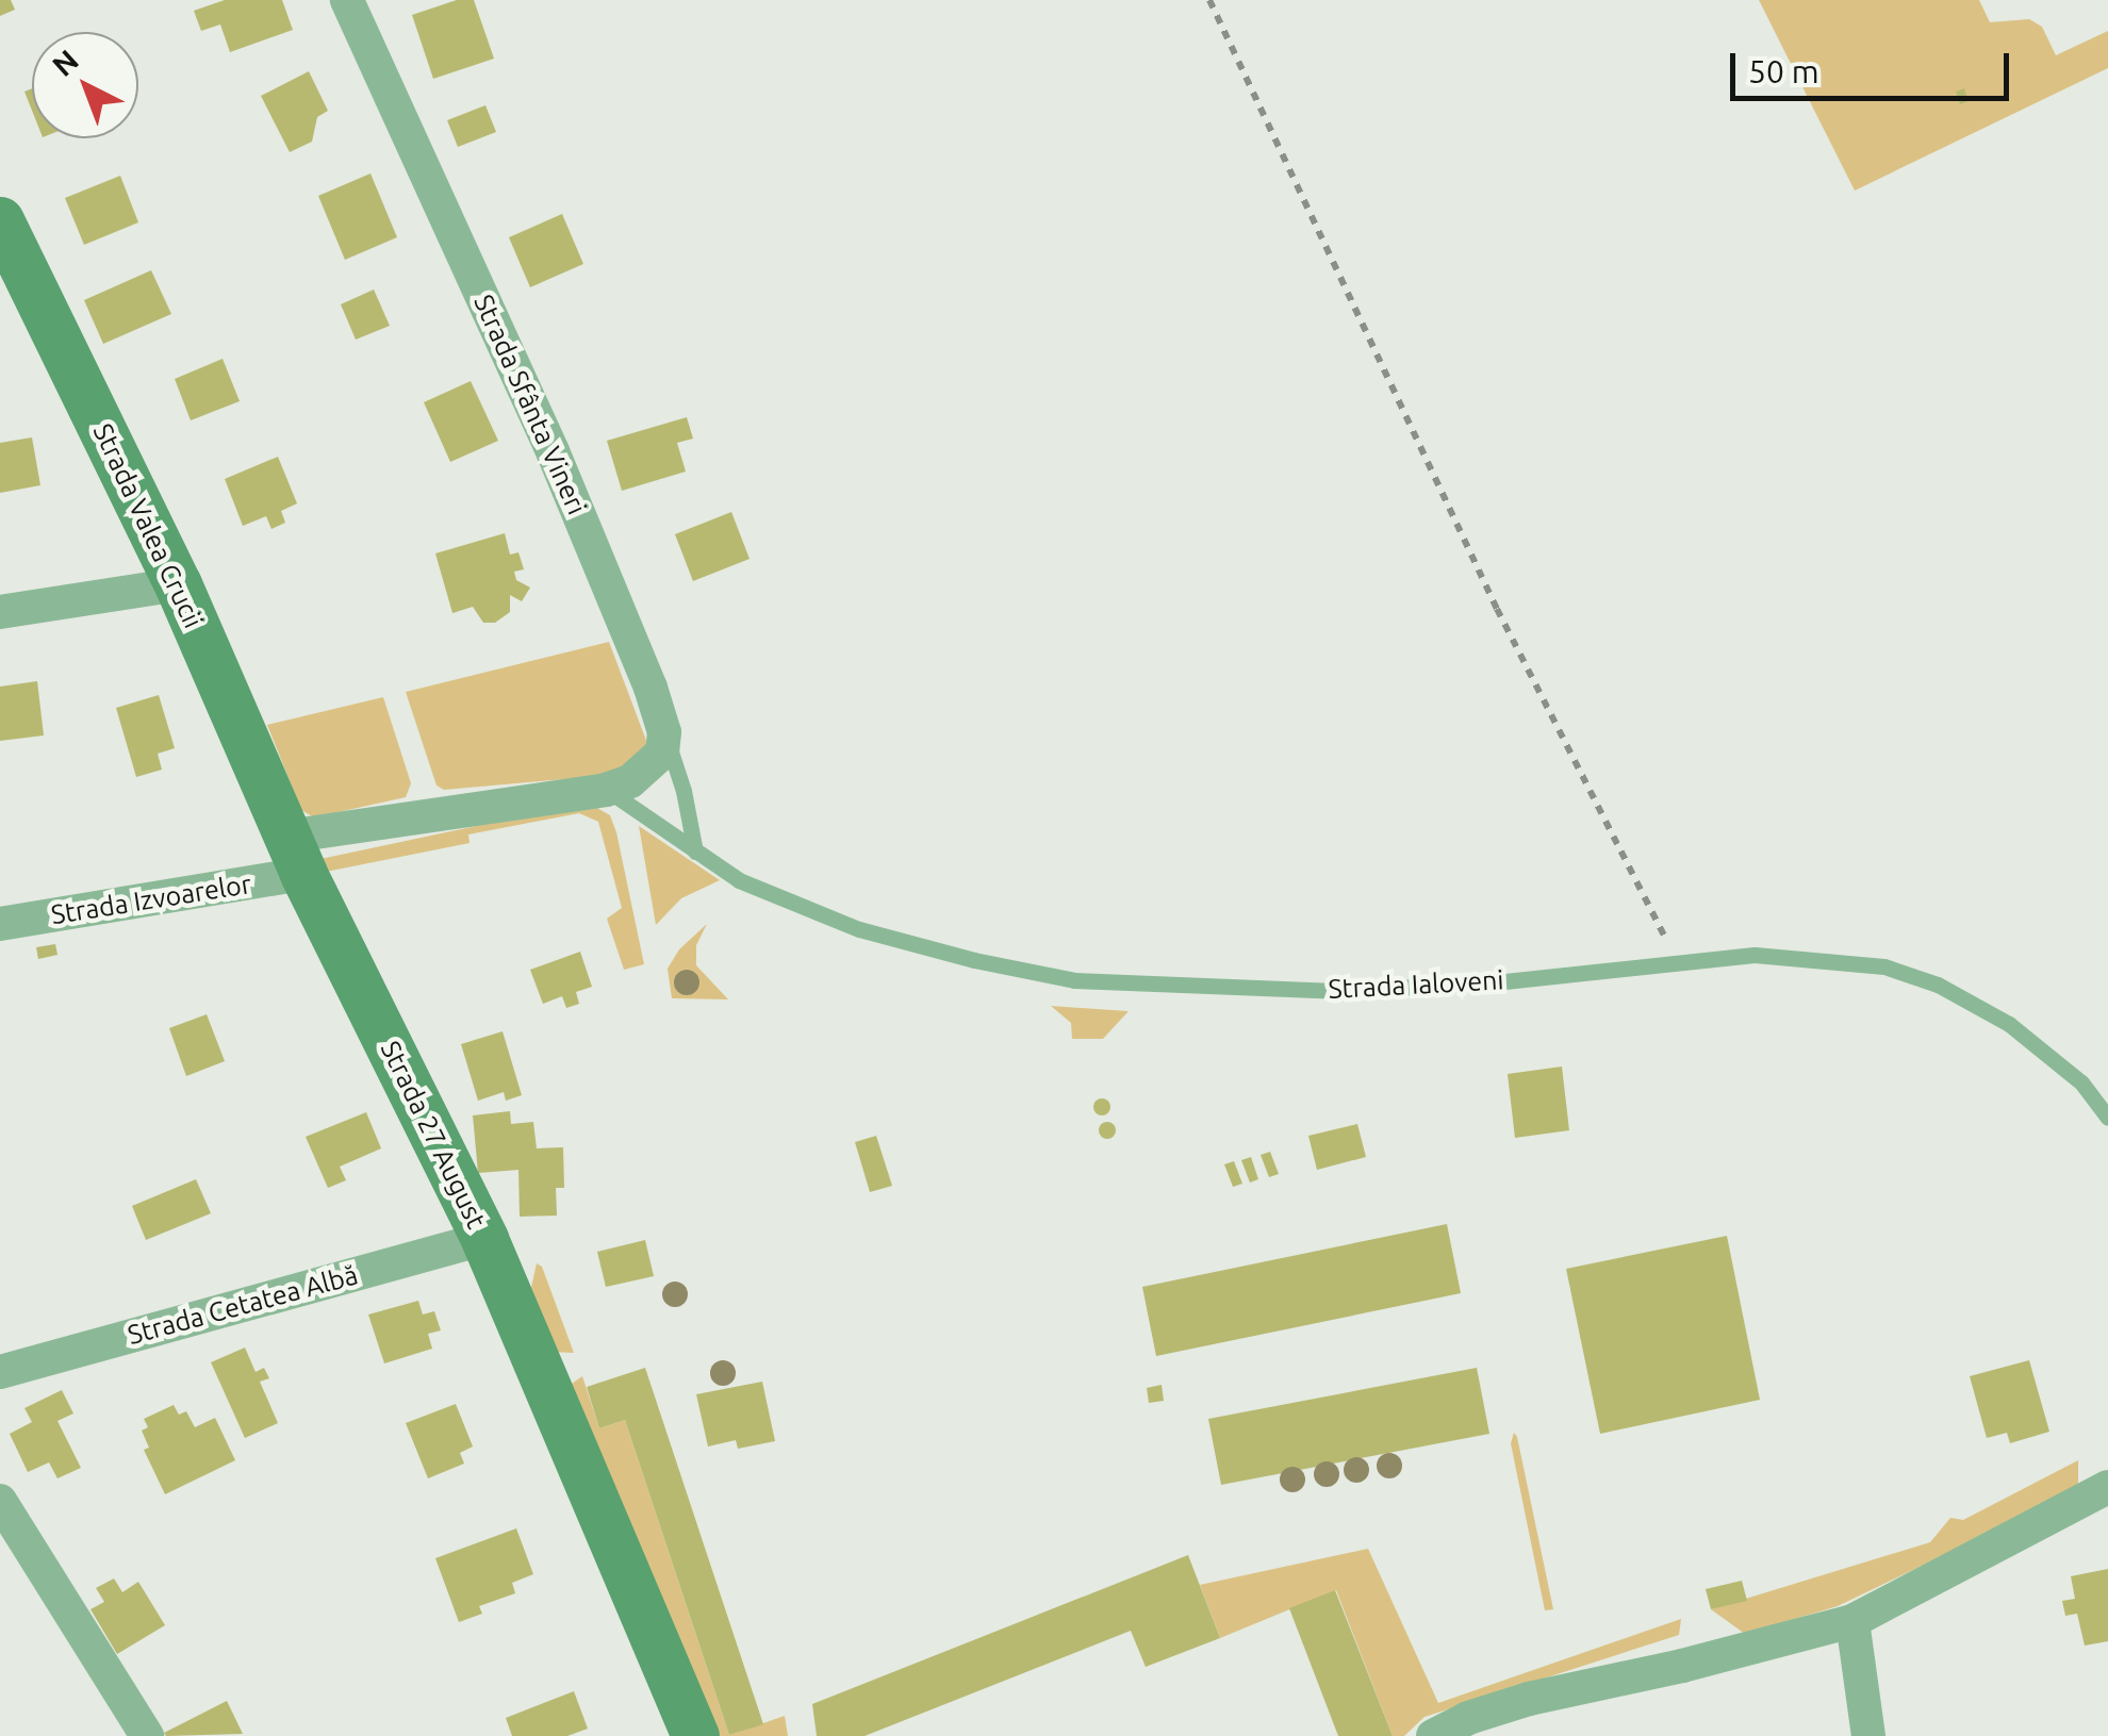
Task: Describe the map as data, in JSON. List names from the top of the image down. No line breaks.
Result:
{"streets":{"street":["Strada Sfânta Vineri","Strada Valea Crucii","Strada Izvoarelor","Strada 27 August","Strada Cetatea Albă"],"lane":["Strada Ialoveni"]},"crossings":[["Strada Valea Crucii","Strada Izvoarelor"],["Strada Valea Crucii","Strada 27 August"],["Strada Izvoarelor","Strada 27 August"],["Strada 27 August","Strada Cetatea Albă"]],"scale_bar":"50 m","north":"top left"}
